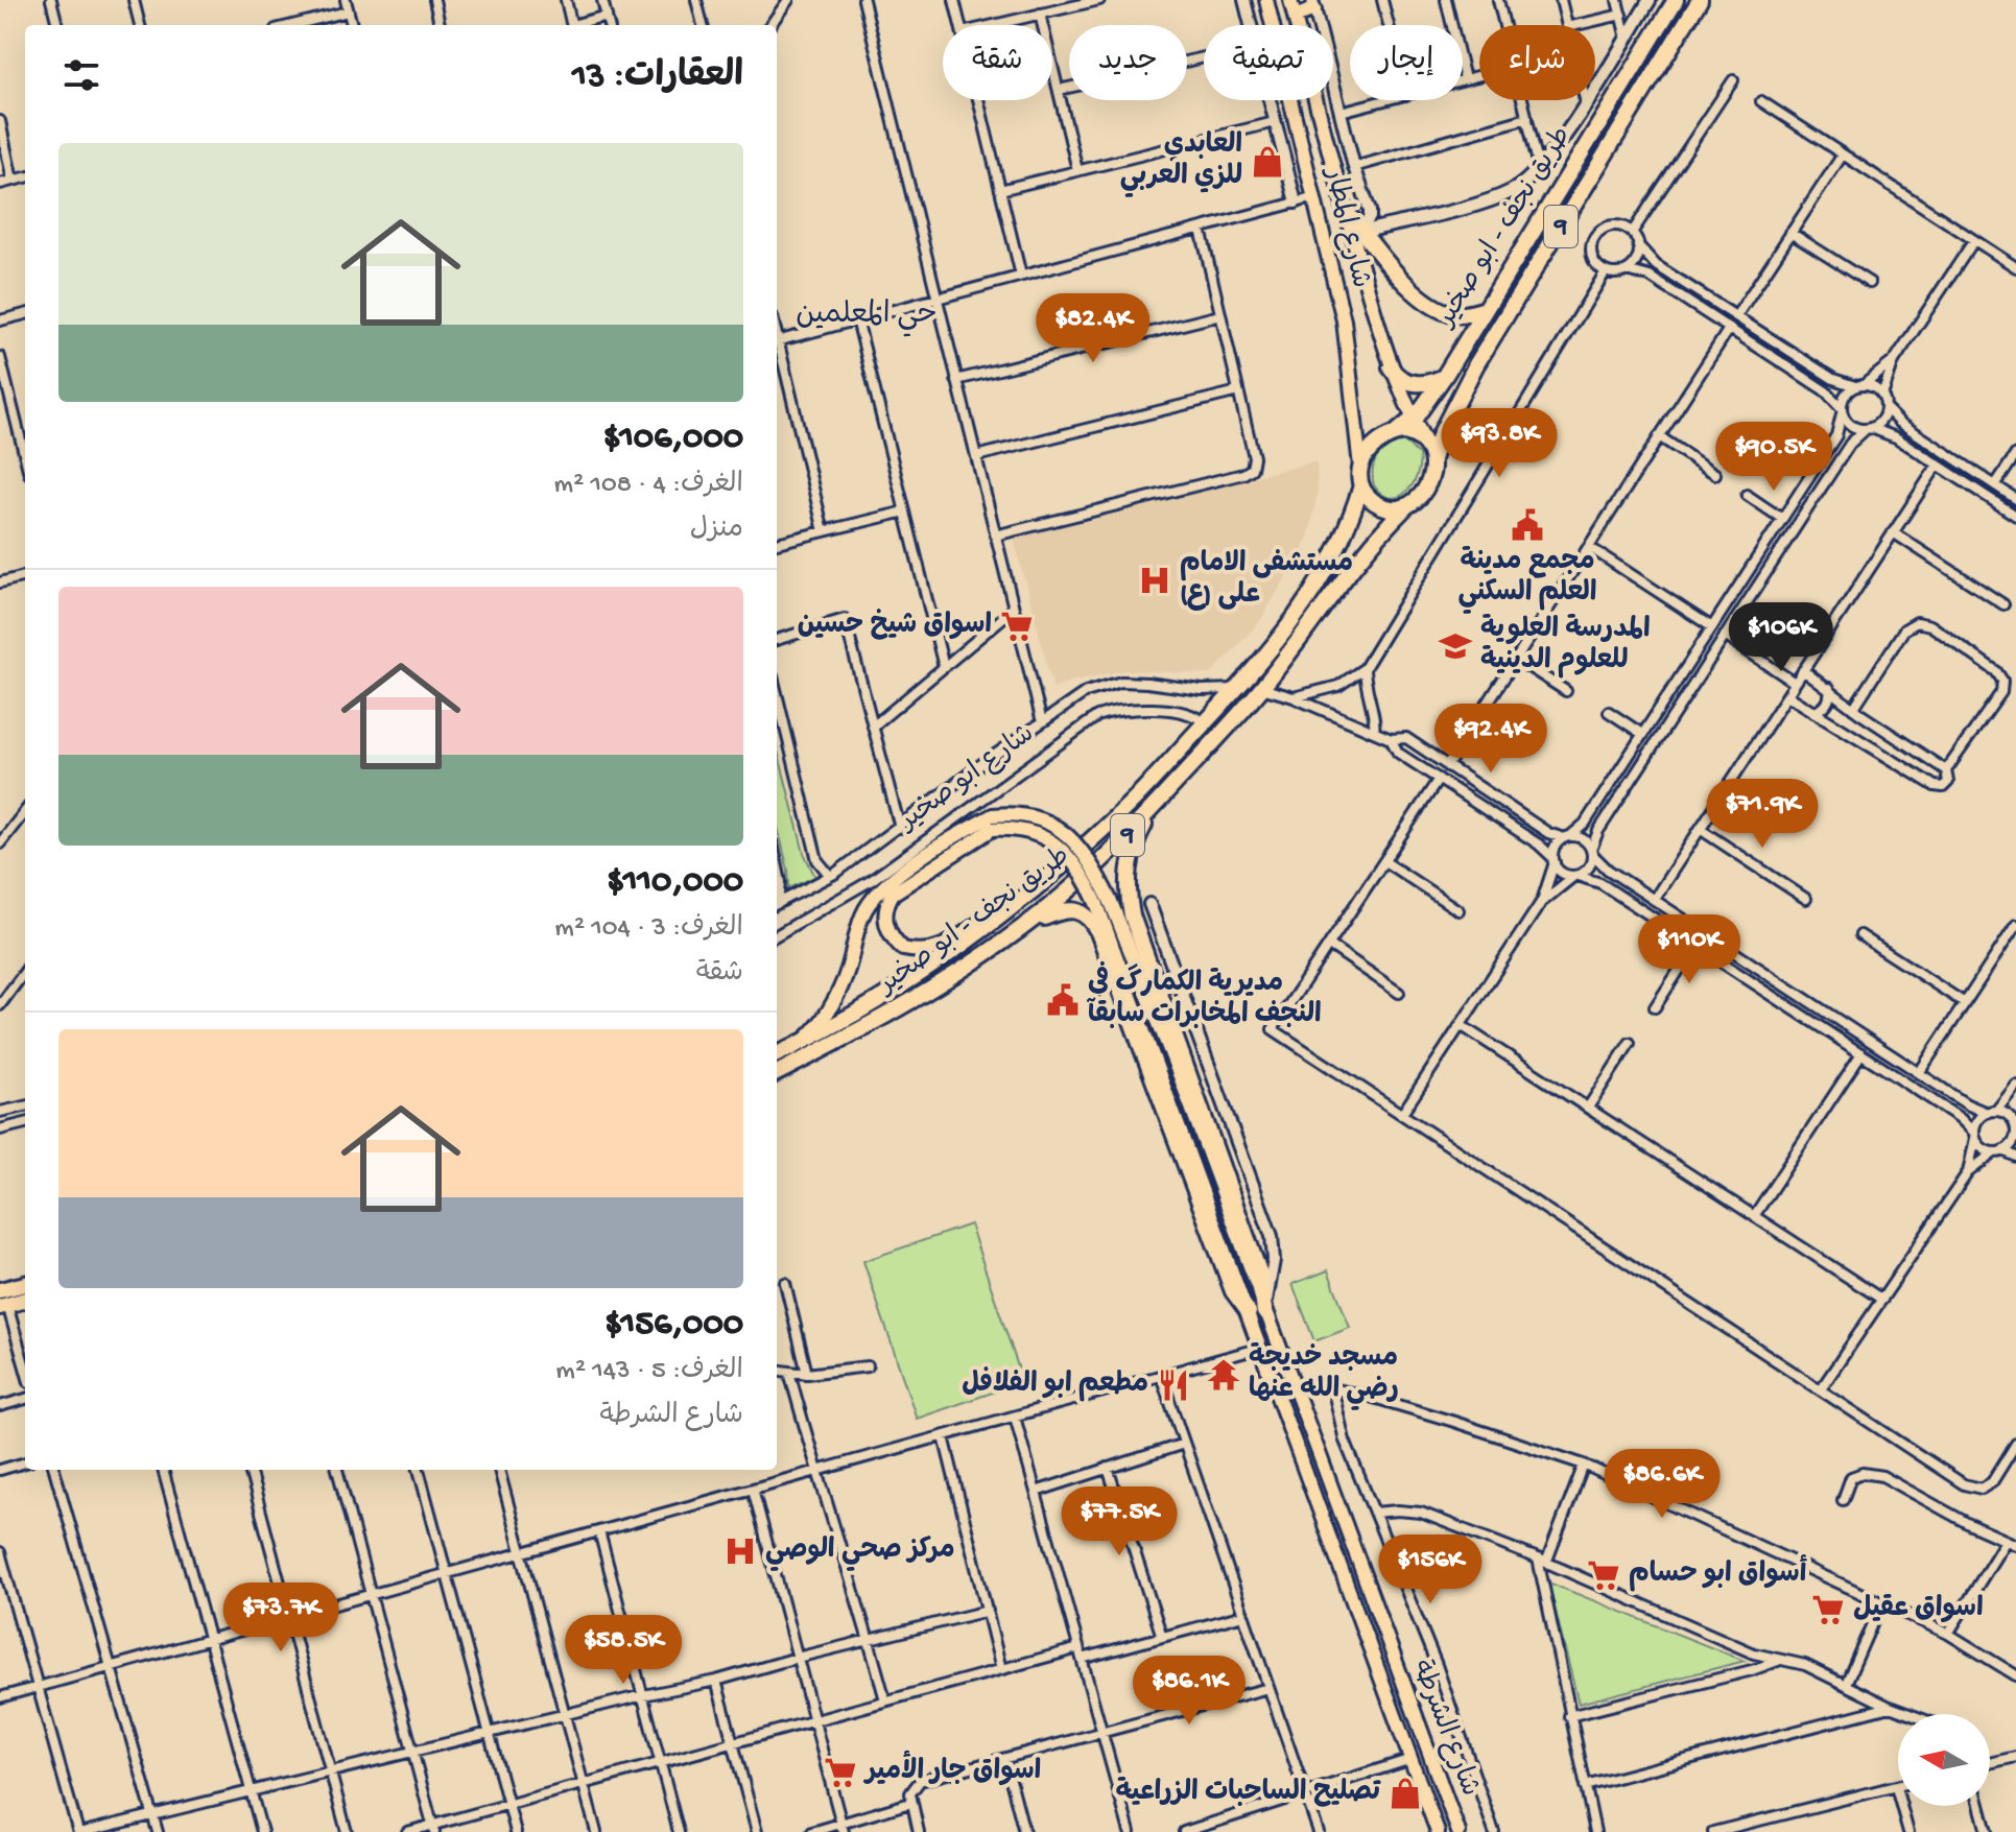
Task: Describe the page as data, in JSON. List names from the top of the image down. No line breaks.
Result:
{"streets":{"highway":["9","طريق نجف - ابو صخير"],"main road":["شارع المطار","شارع الشرطة"],"street":["شارع ابو صخير"]},"crossings":[["9","طريق نجف - ابو صخير"],["9","شارع المطار"],["9","شارع ابو صخير"],["طريق نجف - ابو صخير","شارع المطار"]],"districts":["حي المعلمين"],"places":{"shop":["العابدي للزي العربي","تصليح الساحبات الزراعية"],"public building":["مجمع مدينة العلم السكني","مديرية الكمارگ في النجف المخابرات سابقآ"],"hospital":["مستشفی الامام علی (ع)","مركز صحي الوصي"],"supermarket":["اسواق شيخ حسين","أسواق ابو حسام","اسواق عقيل","اسواق جار الأمير"],"school or university":["المدرسة العلوية للعلوم الدينية"],"temple":["مسجد خديجة رضي الله عنها"],"restaurant":["مطعم ابو الفلافل"]},"north":"left","page":{"chip":["شراء","إيجار","تصفية","جديد","شقة"],"heading":"العقارات: 13","list":[{"name":"$106,000","note":"الغرف: 4 · 108 m² · منزل"},{"name":"$110,000","note":"الغرف: 3 · 104 m² · شقة"},{"name":"$156,000","note":"الغرف: 5 · 143 m² · شارع الشرطة"}],"price":["$82.4K","$93.8K","$90.5K","$106K","$92.4K","$71.9K","$110K","$86.6K","$77.5K","$156K","$73.7K","$58.5K","$86.1K"]}}
